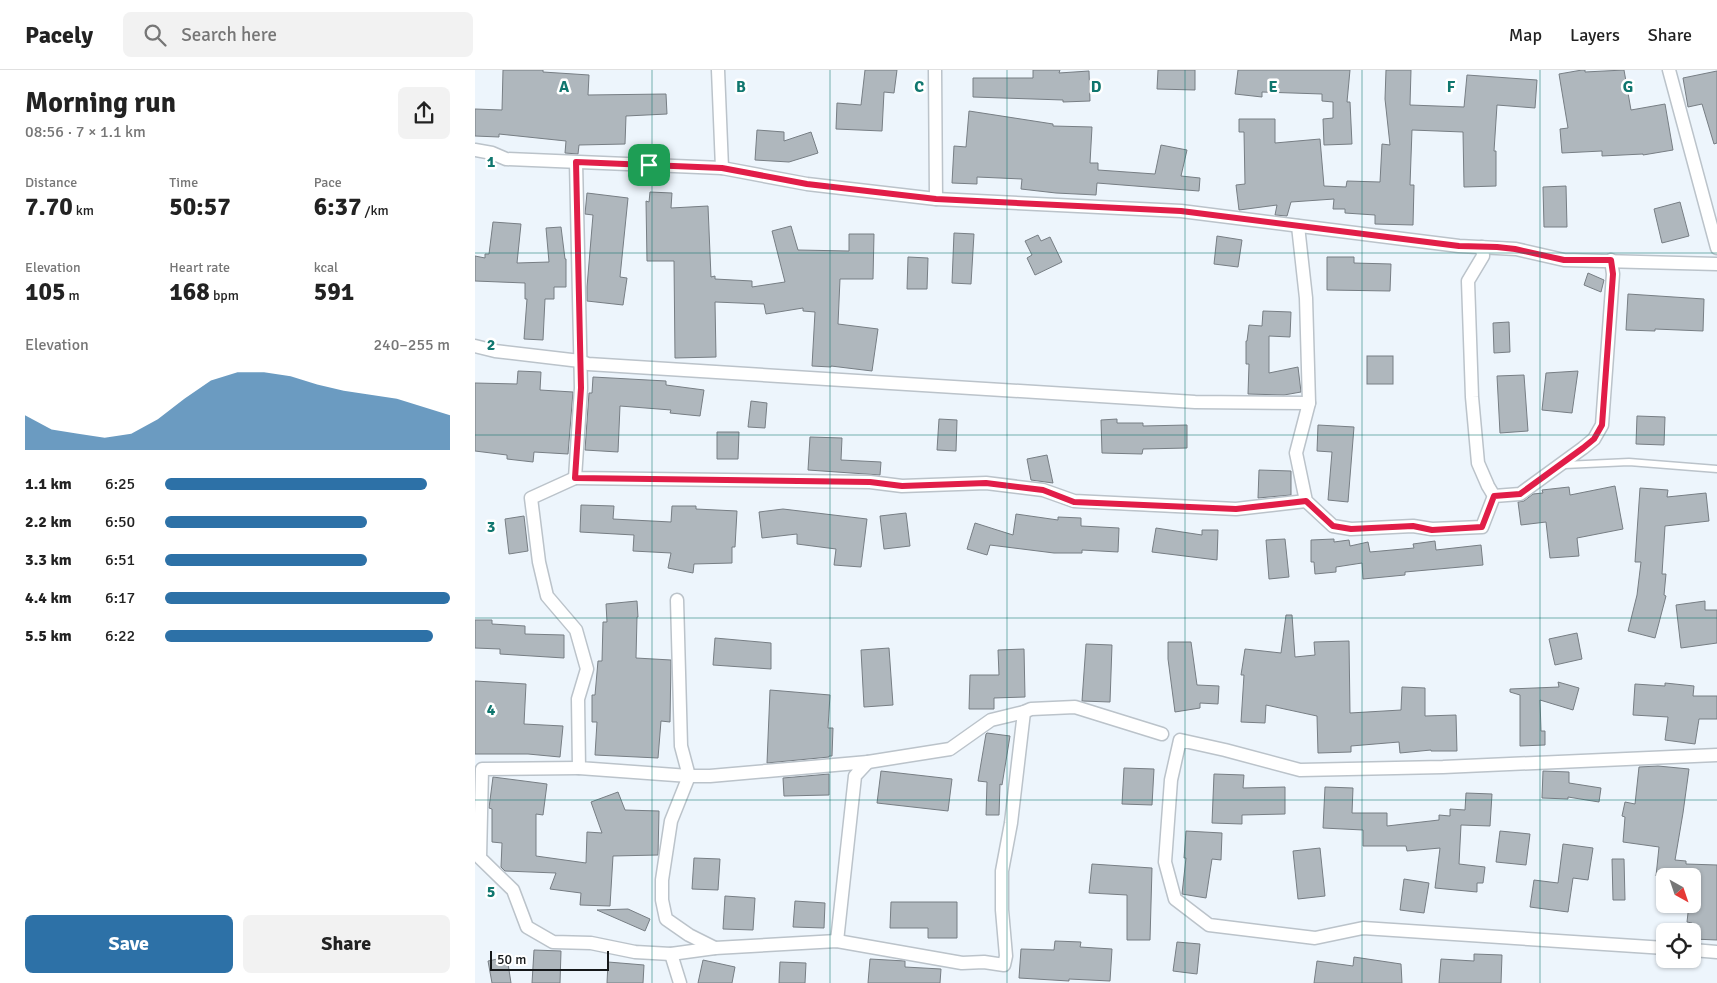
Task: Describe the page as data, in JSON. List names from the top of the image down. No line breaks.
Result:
{"scale_bar":"50 m","north":"bottom right","page":{"header":"Pacely","search":"Search here","nav":["Map","Layers","Share"],"heading":["Morning run","08:56 · 7 × 1.1 km"],"stats":[["Distance","7.70 km"],["Time","50:57"],["Pace","6:37 /km"],["Elevation","105 m"],["Heart rate","168 bpm"],["kcal","591"]],"chart":["Elevation","240–255 m"],"list":[{"name":"1.1 km","note":"6:25"},{"name":"2.2 km","note":"6:50"},{"name":"3.3 km","note":"6:51"},{"name":"4.4 km","note":"6:17"},{"name":"5.5 km","note":"6:22"}],"buttons":["Save","Share"],"scale":"50 m"},"grid":{"columns":["A","B","C","D","E","F","G"],"rows":["1","2","3","4","5"]}}
